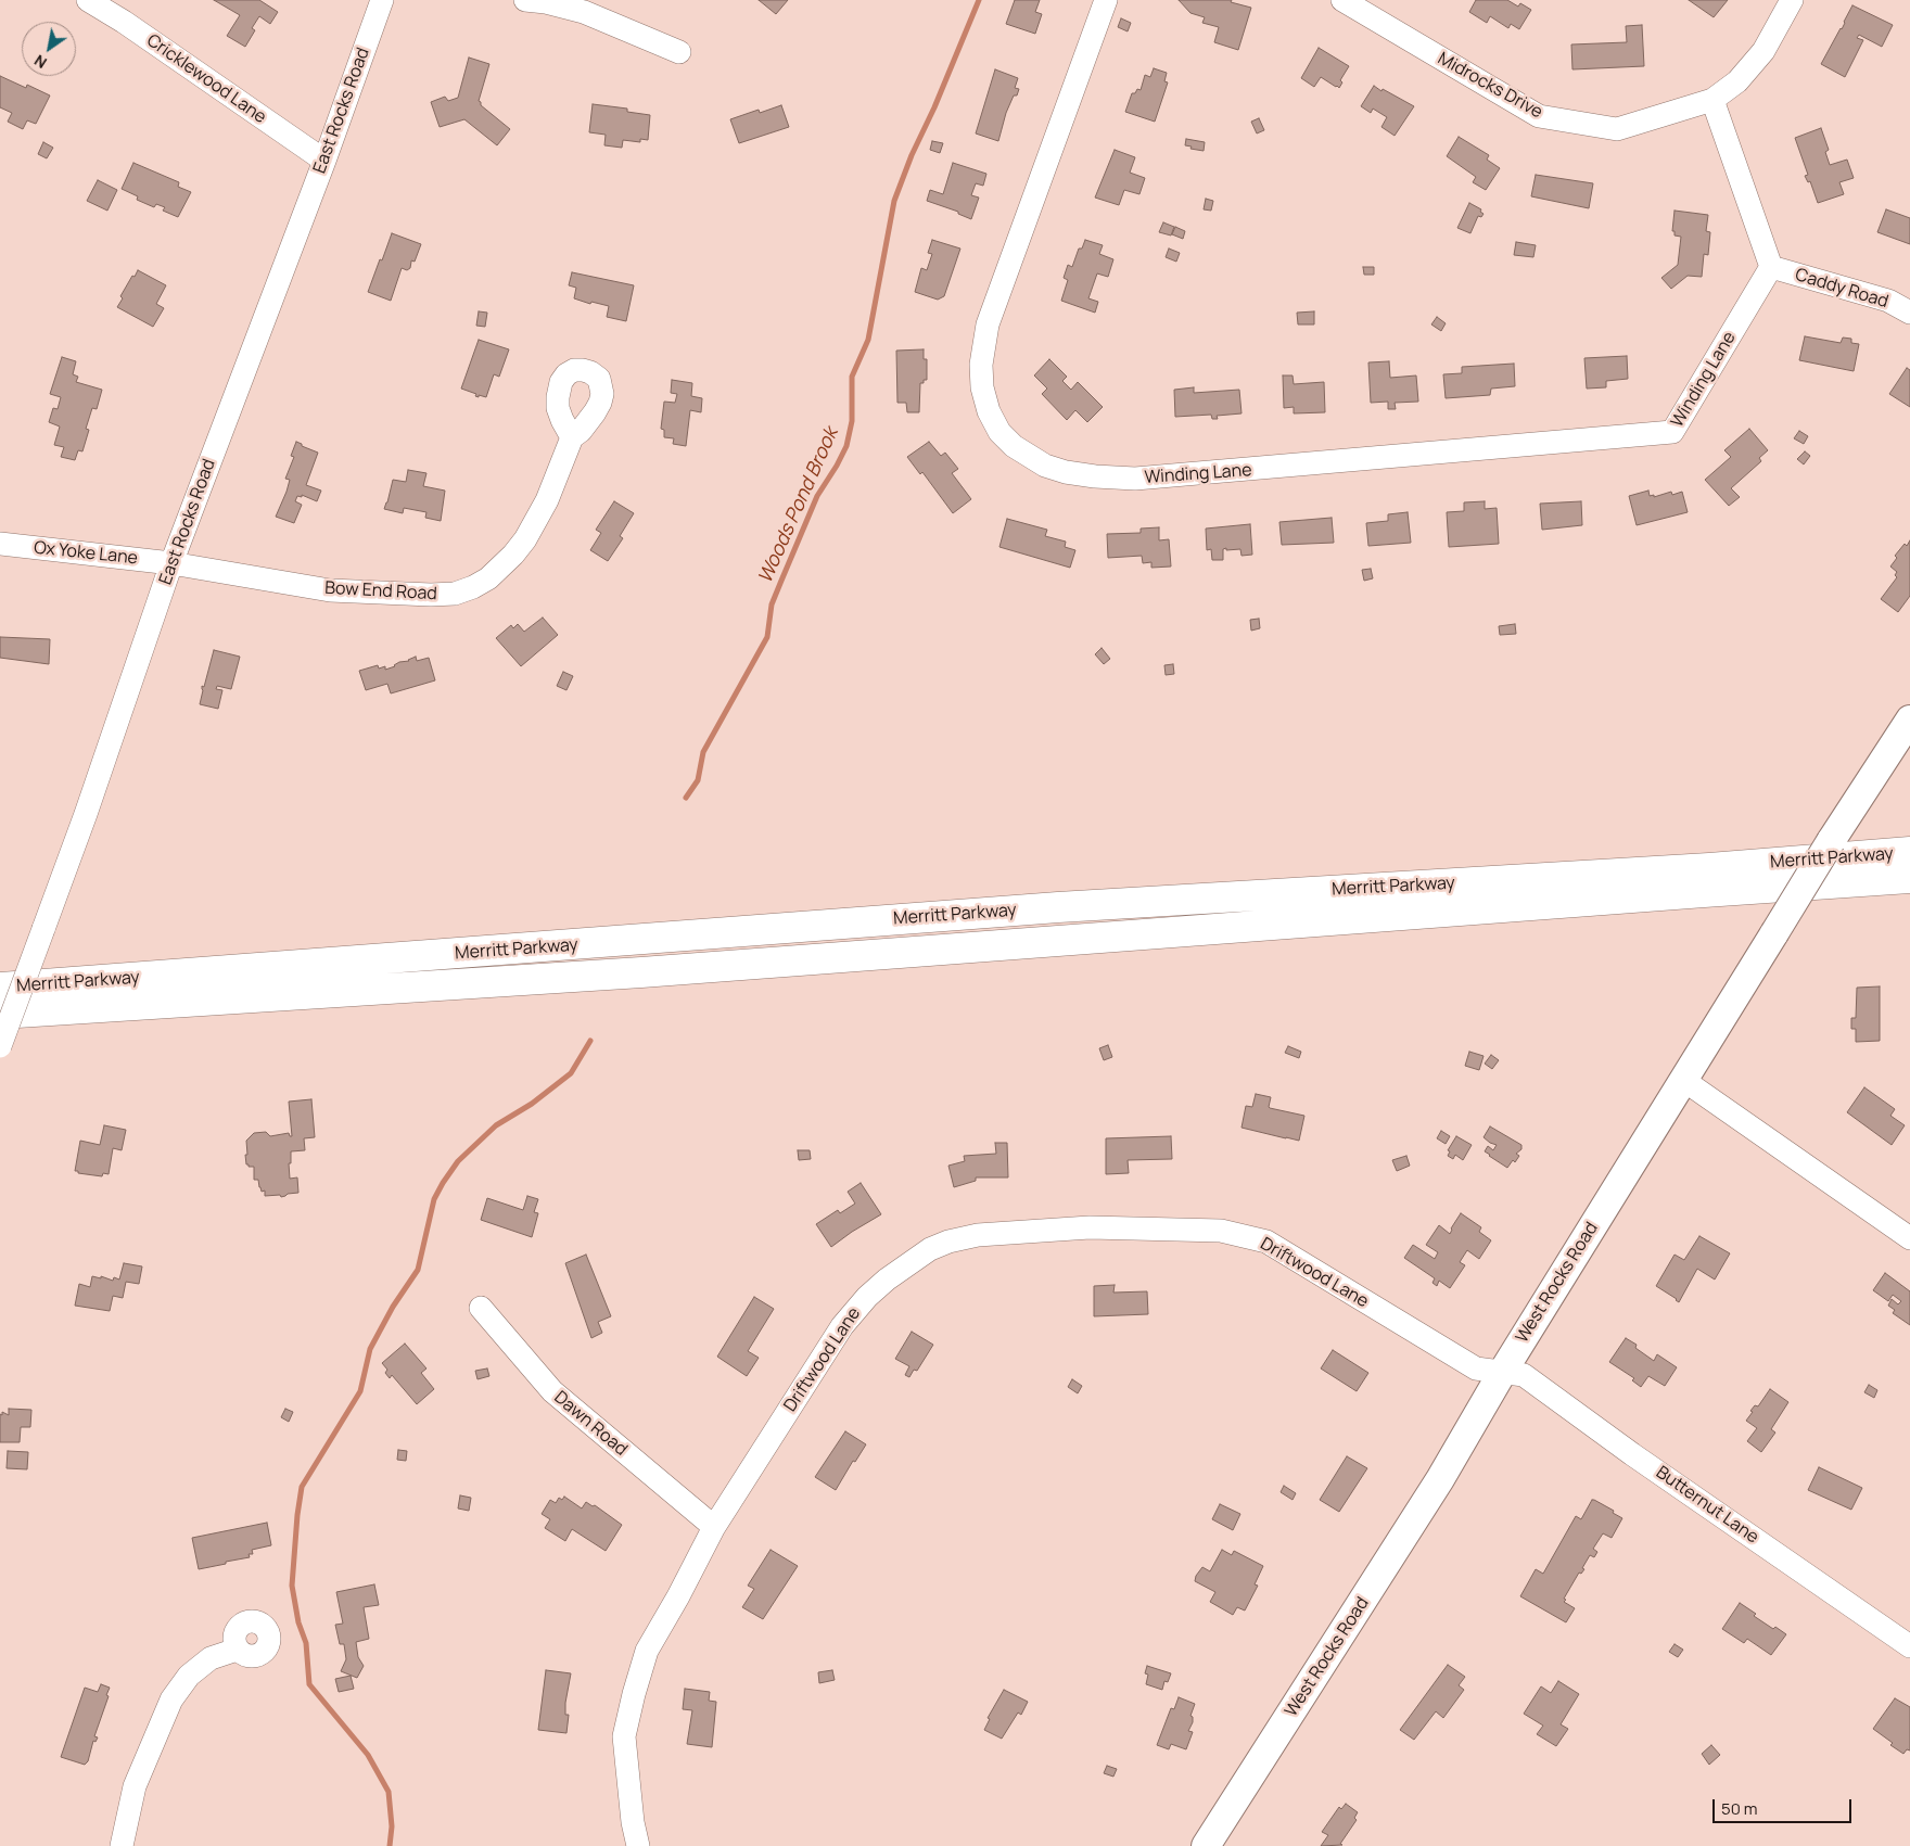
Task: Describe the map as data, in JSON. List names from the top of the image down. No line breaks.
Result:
{"streets":{"highway":["Merritt Parkway"],"main road":["West Rocks Road"],"street":["Cricklewood Lane","Midrocks Drive","East Rocks Road","Caddy Road","Winding Lane","Ox Yoke Lane","Bow End Road","Driftwood Lane","Dawn Road","Butternut Lane"]},"crossings":[["Cricklewood Lane","East Rocks Road"],["East Rocks Road","Ox Yoke Lane"],["East Rocks Road","Bow End Road"],["Caddy Road","Winding Lane"],["Ox Yoke Lane","Bow End Road"],["Driftwood Lane","West Rocks Road"],["Driftwood Lane","Dawn Road"],["Driftwood Lane","Butternut Lane"],["West Rocks Road","Butternut Lane"]],"water":["Woods Pond Brook"],"scale_bar":"50 m","north":"bottom left"}
